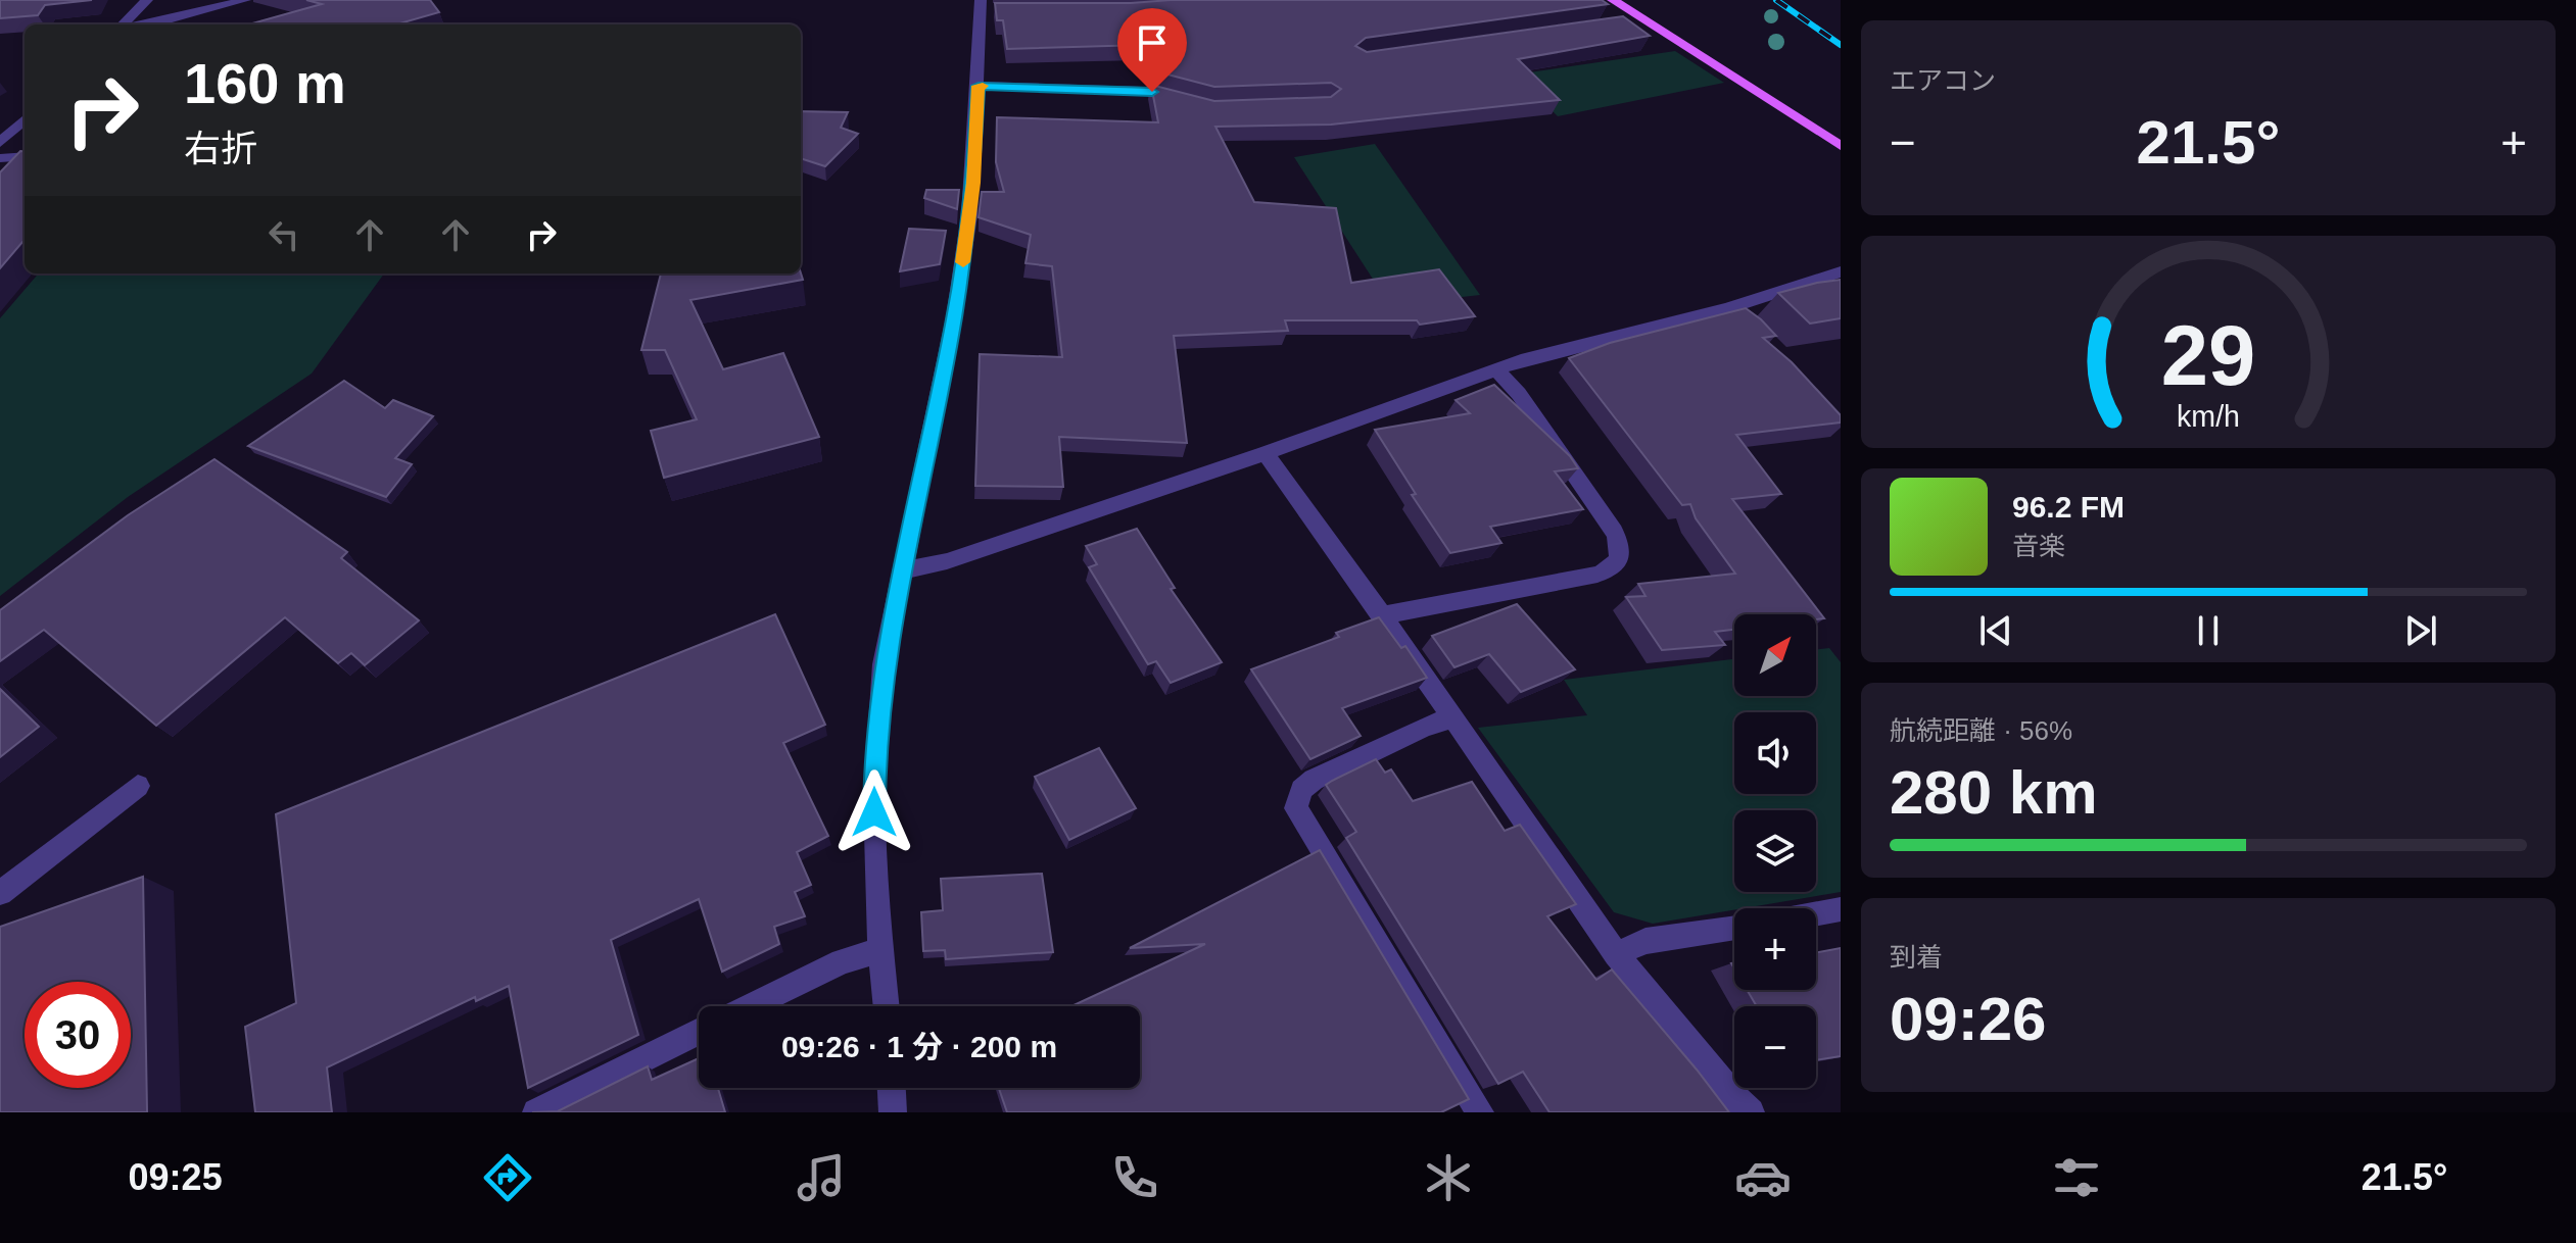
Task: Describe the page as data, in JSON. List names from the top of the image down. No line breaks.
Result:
{"north":"top right","page":{"tile":["エアコン",["航続距離 · 56%","280 km"],["到着","09:26"]],"turn":["160 m","右折"],"heat":["−","21.5°","+"],"song":["96.2 FM","音楽"],"map_buttons":["+","−"],"limit":"30","trip":"09:26 · 1 分 · 200 m","tabs":["09:25","21.5°"],"gauge":["29","km/h"]}}
